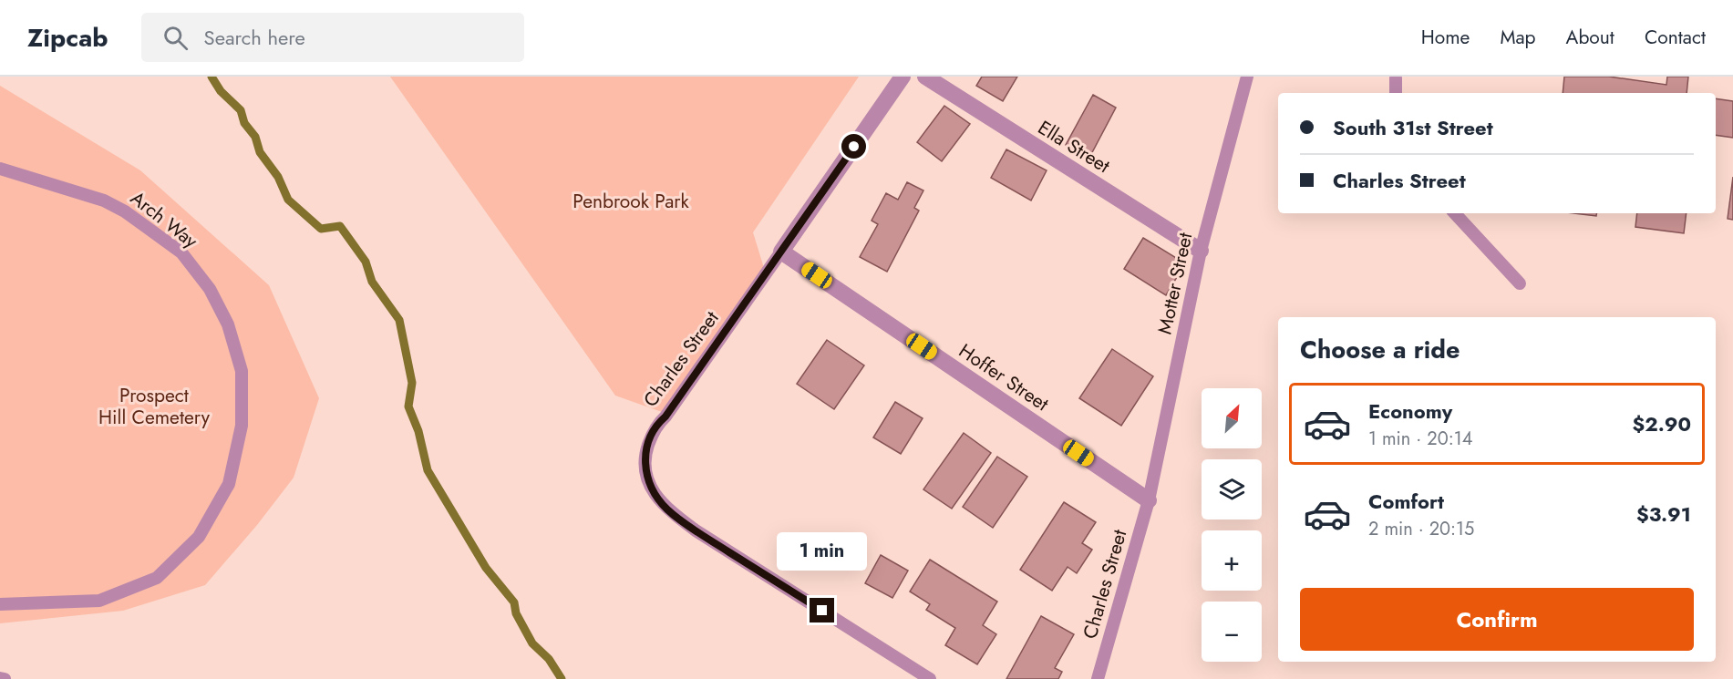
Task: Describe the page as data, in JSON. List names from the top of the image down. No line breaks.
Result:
{"streets":{"street":["Ella Street","Hoffer Street"],"lane":["Arch Way","Motter Street","Charles Street"]},"crossings":[["Ella Street","Motter Street"],["Motter Street","Charles Street"],["Motter Street","Hoffer Street"],["Charles Street","Hoffer Street"]],"parks":["Penbrook Park","Prospect Hill Cemetery"],"north":"top right","page":{"header":"Zipcab","search":"Search here","nav":["Home","Map","About","Contact"],"banner":["South 31st Street","Charles Street"],"heading":"Choose a ride","list":[{"name":"Economy","note":"1 min · 20:14","value":"$2.90"},{"name":"Comfort","note":"2 min · 20:15","value":"$3.91"}],"map_buttons":["+","−"],"bubble":"1 min","buttons":"Confirm"}}
